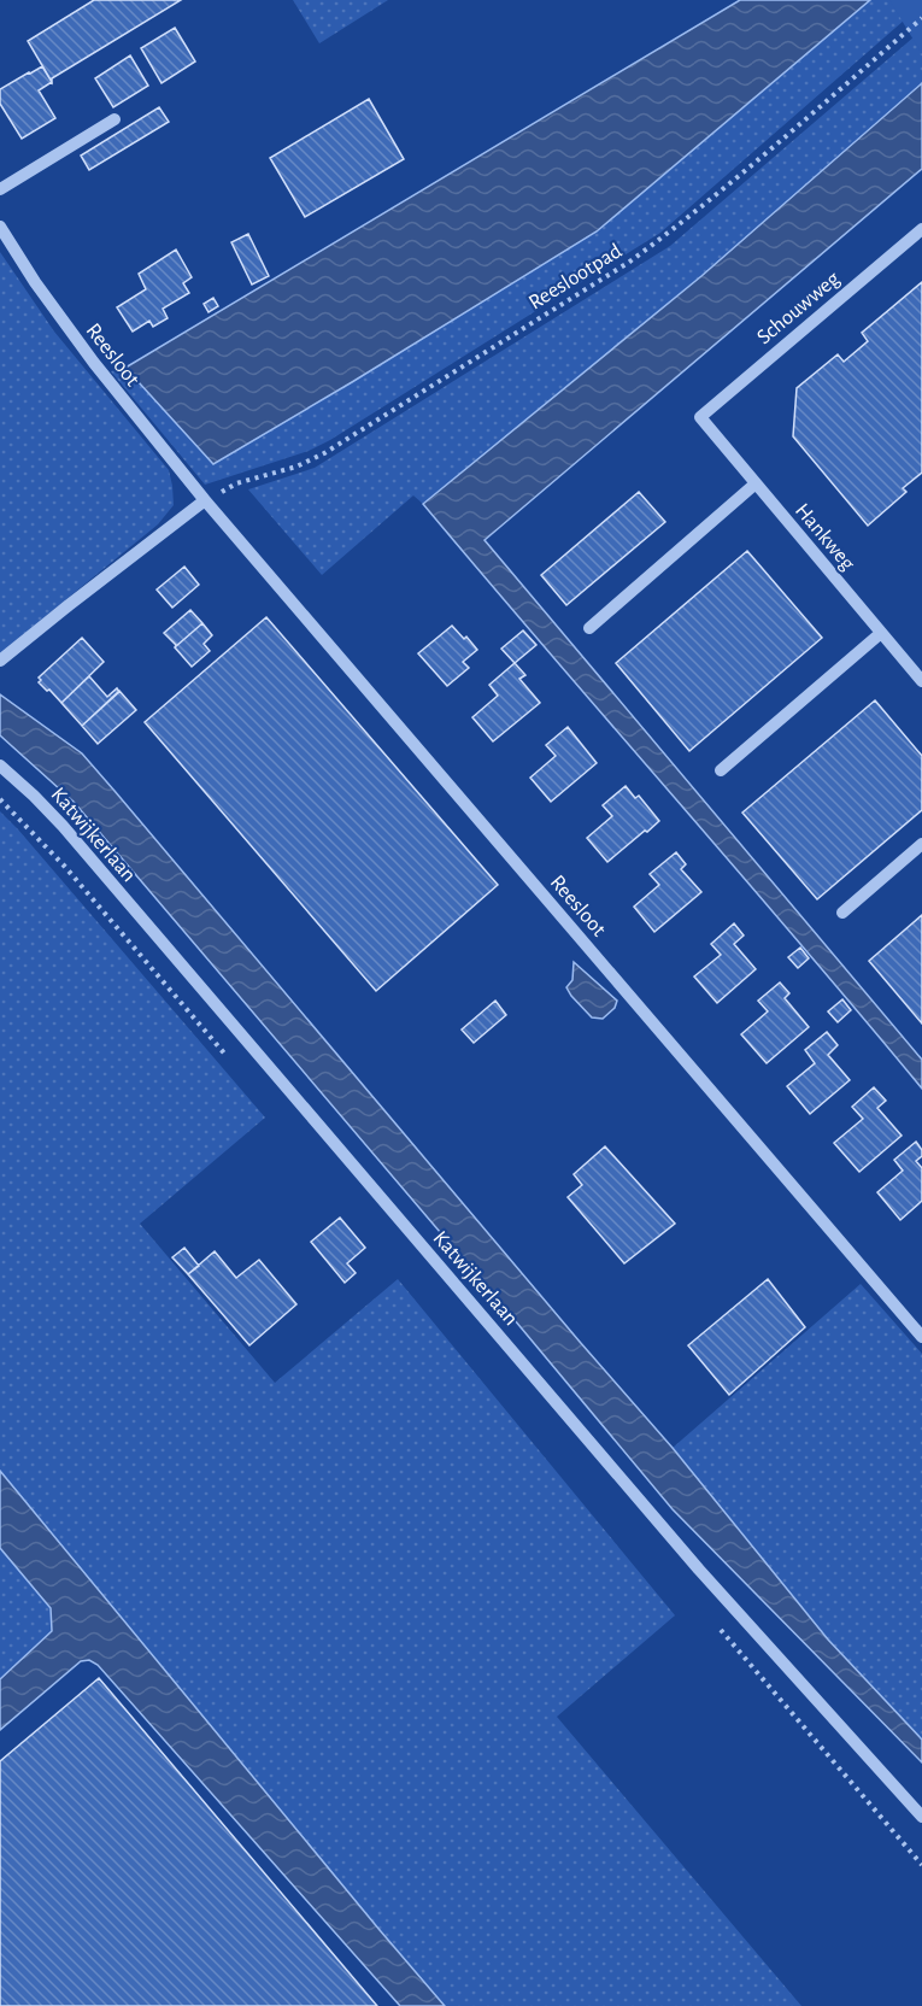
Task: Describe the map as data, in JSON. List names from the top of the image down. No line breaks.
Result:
{"streets":{"street":["Schouwweg","Reesloot","Hankweg","Katwijkerlaan"],"path":["Reeslootpad"]},"crossings":[["Reeslootpad","Reesloot"],["Schouwweg","Hankweg"]]}
